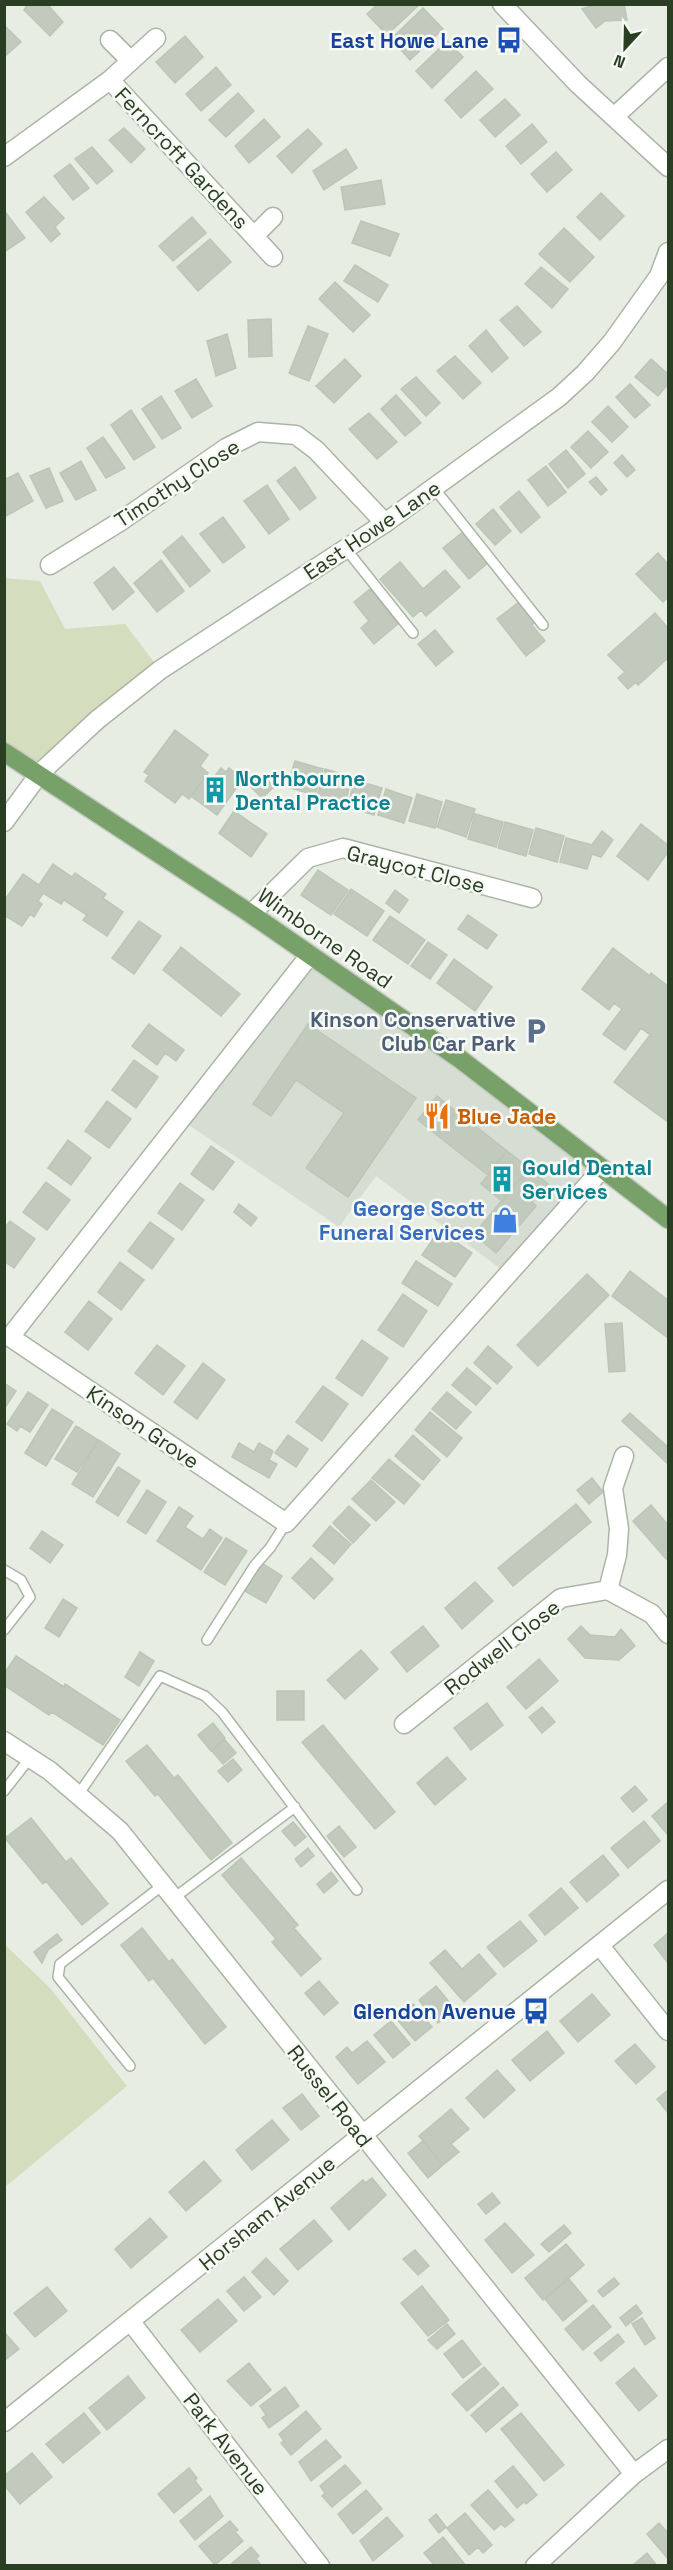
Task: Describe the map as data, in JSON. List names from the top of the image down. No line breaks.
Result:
{"streets":{"main road":["Wimborne Road"],"street":["Ferncroft Gardens","Timothy Close","East Howe Lane","Graycot Close","Kinson Grove","Rodwell Close","Russel Road","Horsham Avenue","Park Avenue"]},"crossings":[["Timothy Close","East Howe Lane"],["East Howe Lane","Wimborne Road"],["Graycot Close","Wimborne Road"],["Wimborne Road","Kinson Grove"],["Russel Road","Horsham Avenue"],["Horsham Avenue","Park Avenue"]],"places":{"bus stop":["East Howe Lane","Glendon Avenue"],"building":["Northbourne Dental Practice","Gould Dental Services"],"parking":["Kinson Conservative Club Car Park"],"restaurant":["Blue Jade"],"shop":["George Scott Funeral Services"]},"north":"bottom"}
